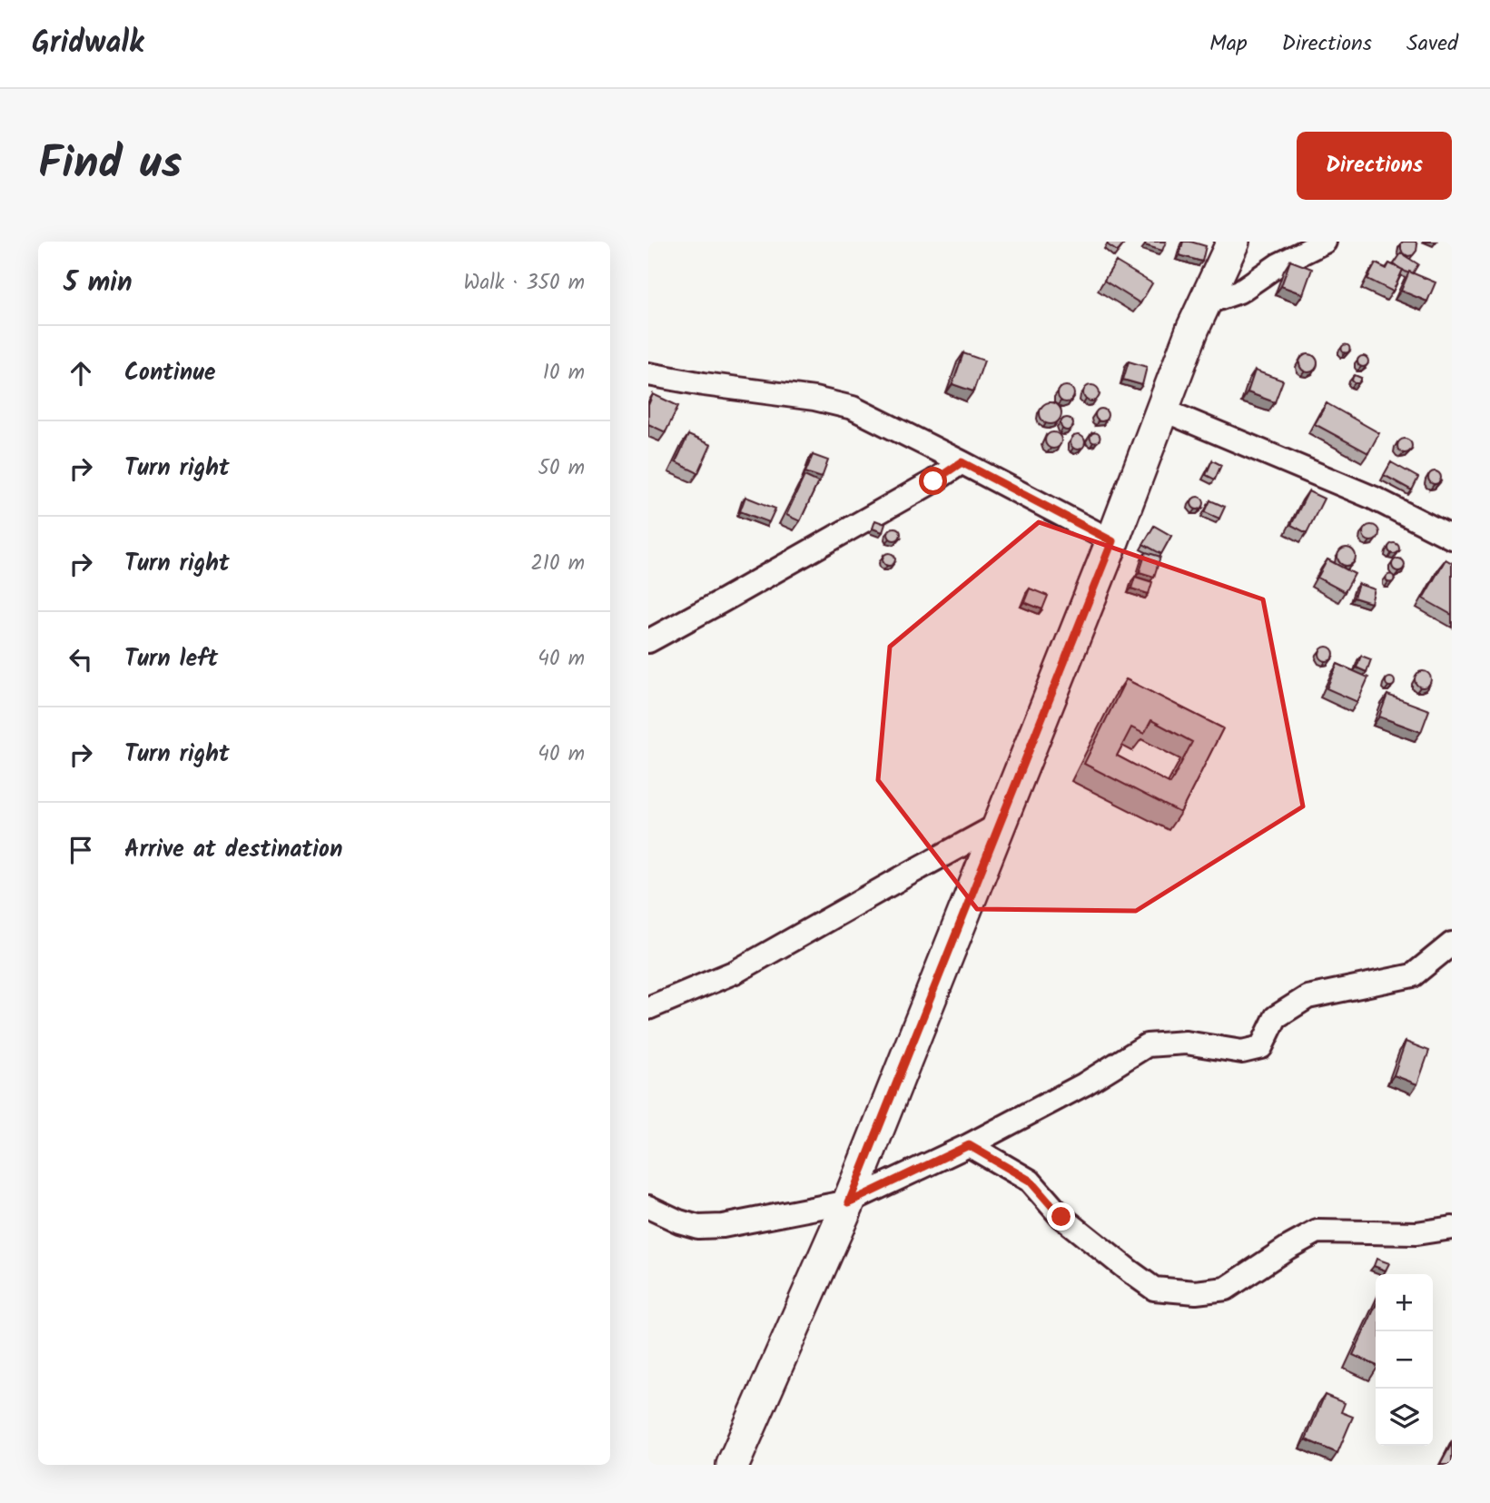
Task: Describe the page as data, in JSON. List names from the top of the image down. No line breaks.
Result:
{"page":{"header":"Gridwalk","nav":["Map","Directions","Saved"],"title":"Find us","buttons":"Directions","heading":["5 min","Walk · 350 m"],"list":[["Continue","10 m"],["Turn right","50 m"],["Turn right","210 m"],["Turn left","40 m"],["Turn right","40 m"],"Arrive at destination"],"map_buttons":["+","−"]}}
